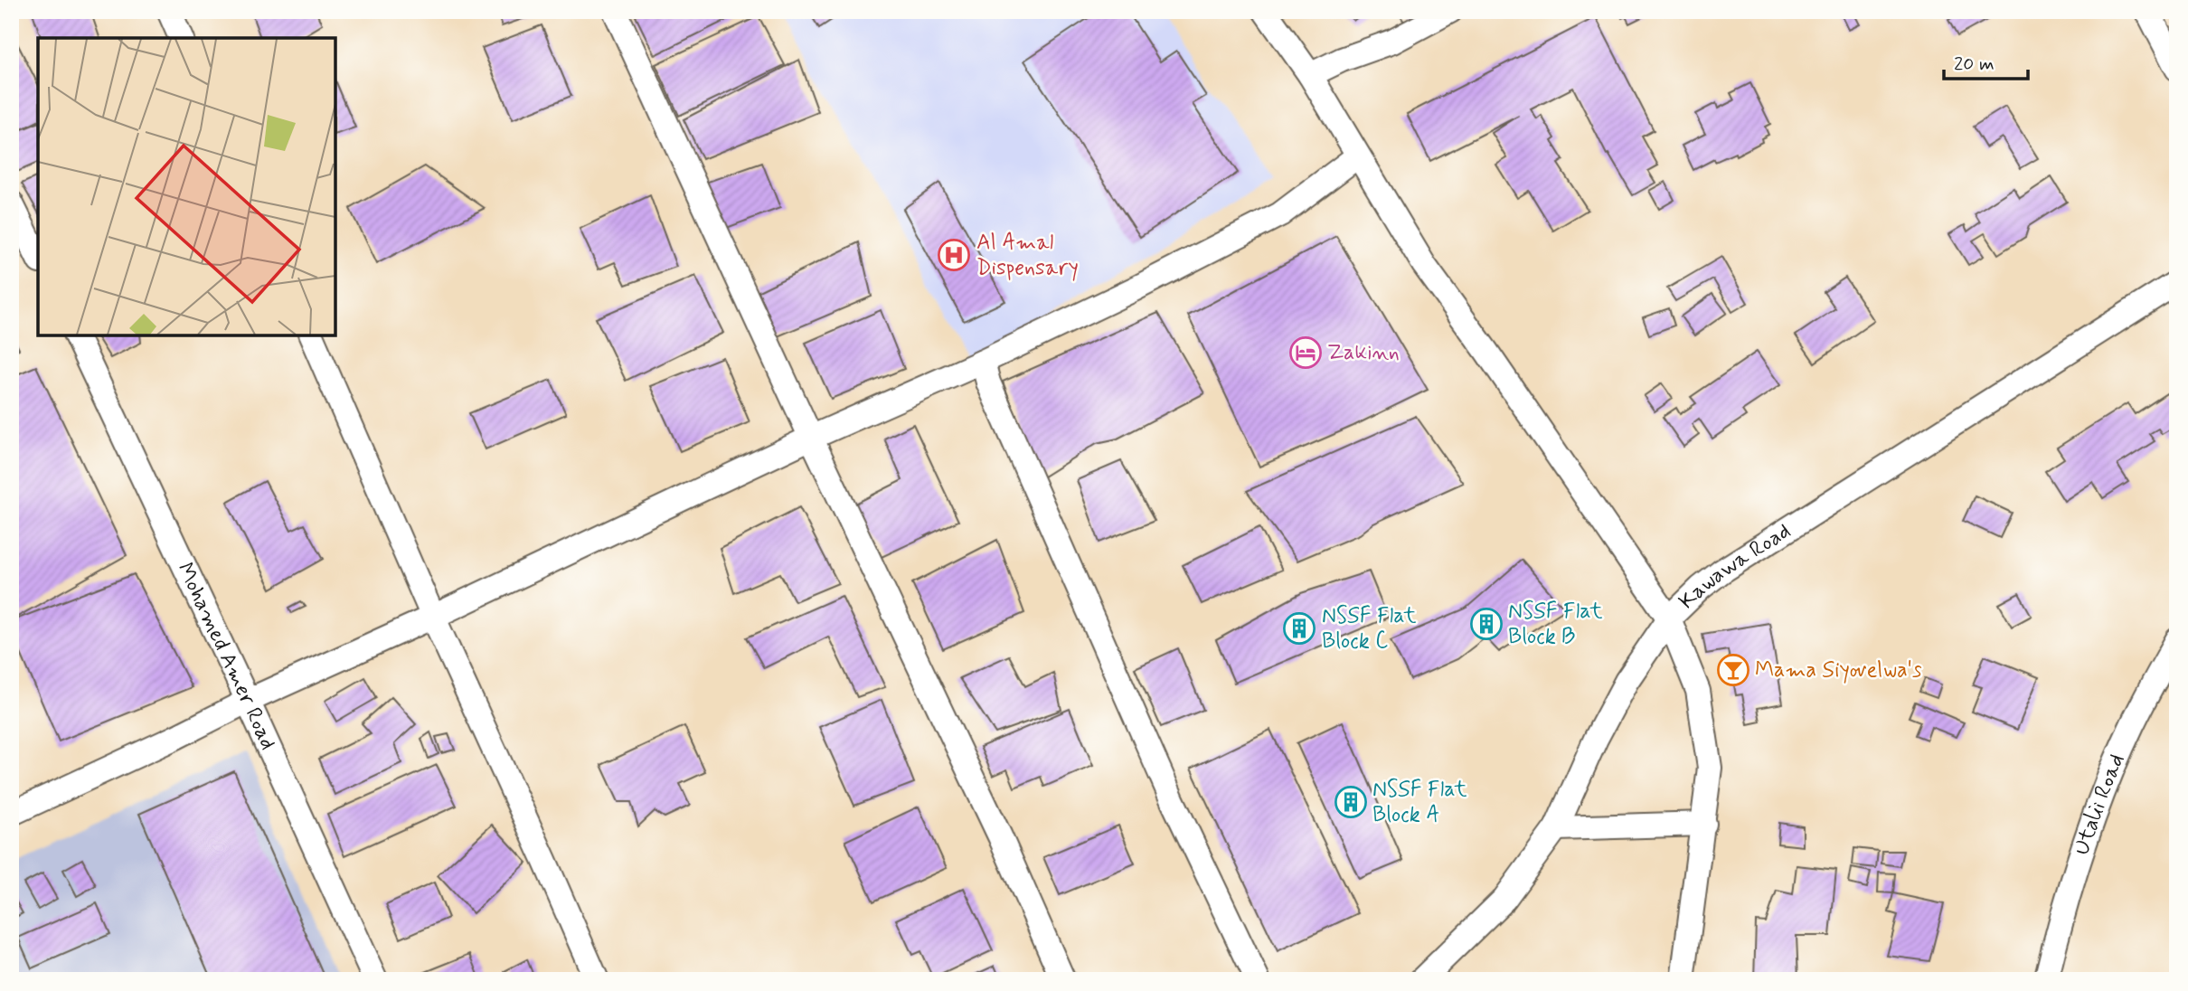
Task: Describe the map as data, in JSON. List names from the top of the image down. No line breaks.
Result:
{"streets":{"street":["Kawawa Road","Mohamed Amer Road","Utalii Road"]},"places":{"hospital":["Al Amal Dispensary"],"hotel":["Zakinn"],"building":["NSSF Flat Block B","NSSF Flat Block C","NSSF Flat Block A"],"bar":["Mama Siyovelwa's"]},"scale_bar":"20 m"}
